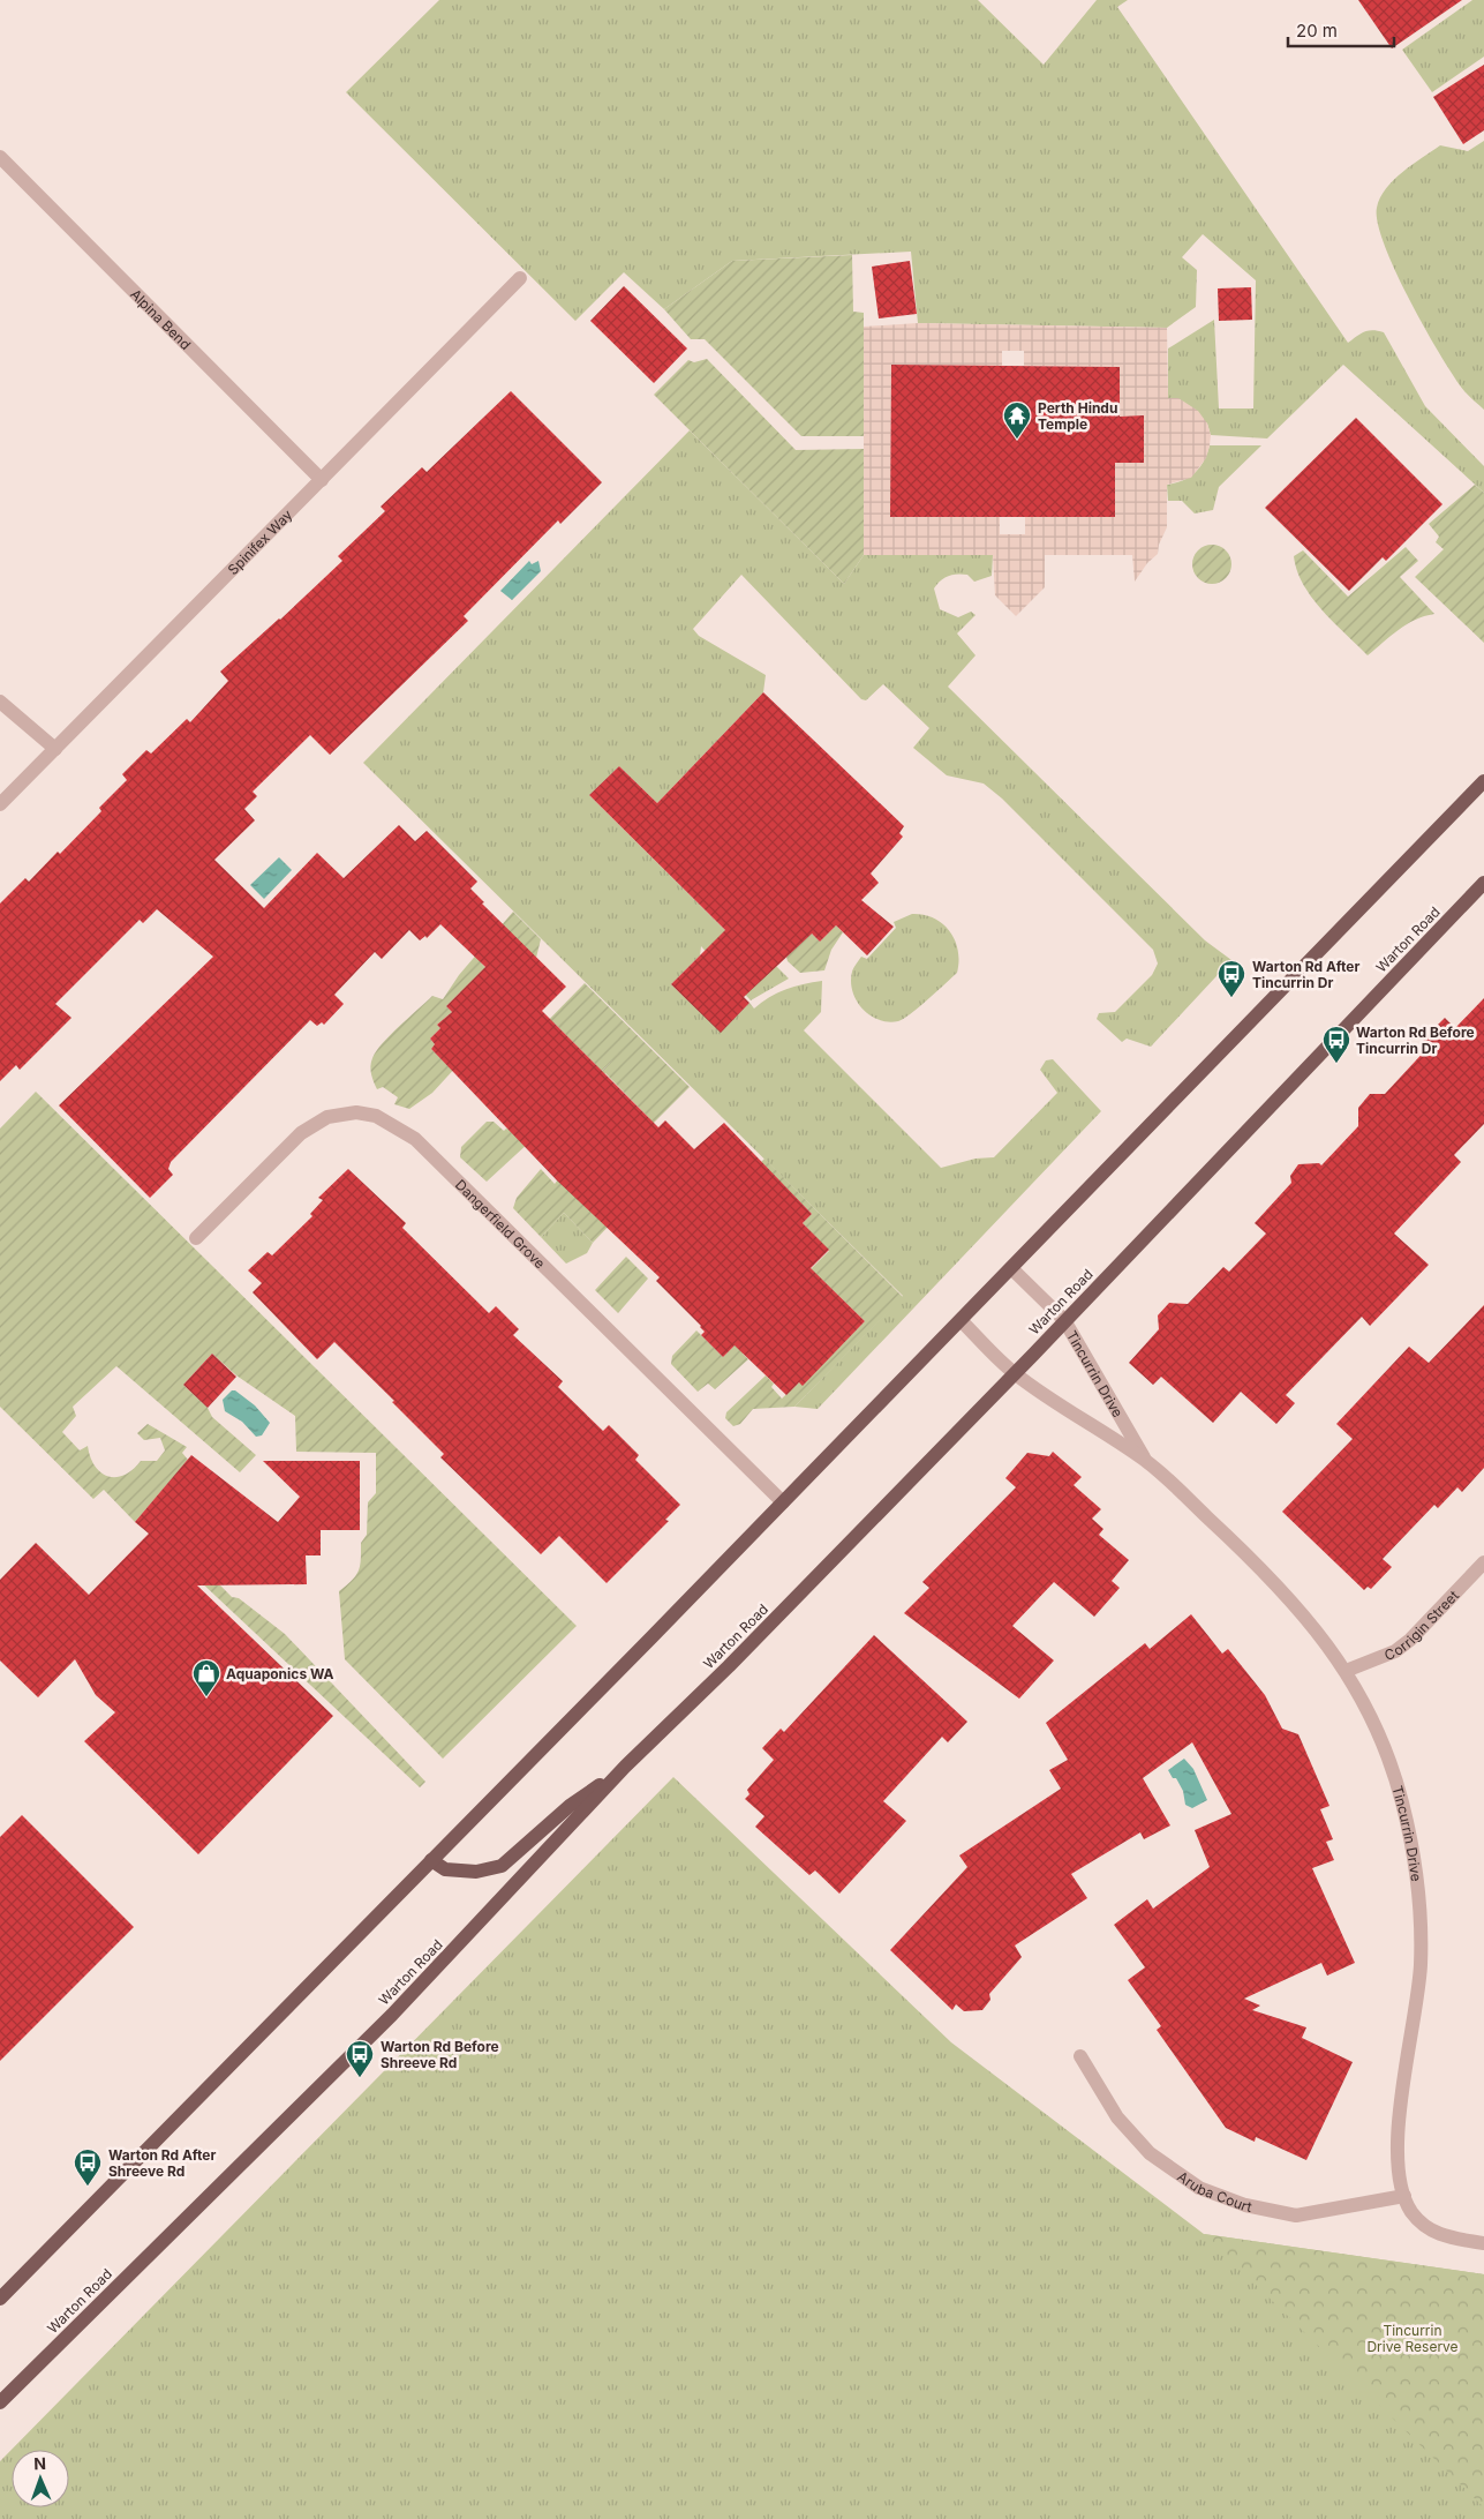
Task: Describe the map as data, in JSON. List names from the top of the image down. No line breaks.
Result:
{"streets":{"main road":["Warton Road"],"street":["Alpina Bend","Spinifex Way","Dangerfield Grove","Tincurrin Drive","Corrigin Street","Aruba Court"]},"crossings":[["Alpina Bend","Spinifex Way"],["Warton Road","Tincurrin Drive"],["Tincurrin Drive","Corrigin Street"],["Tincurrin Drive","Aruba Court"]],"parks":["Tincurrin Drive Reserve"],"places":{"temple":["Perth Hindu Temple"],"bus stop":["Warton Rd After Tincurrin Dr","Warton Rd Before Tincurrin Dr","Warton Rd Before Shreeve Rd","Warton Rd After Shreeve Rd"],"shop":["Aquaponics WA"]},"scale_bar":"20 m","north":"top"}
